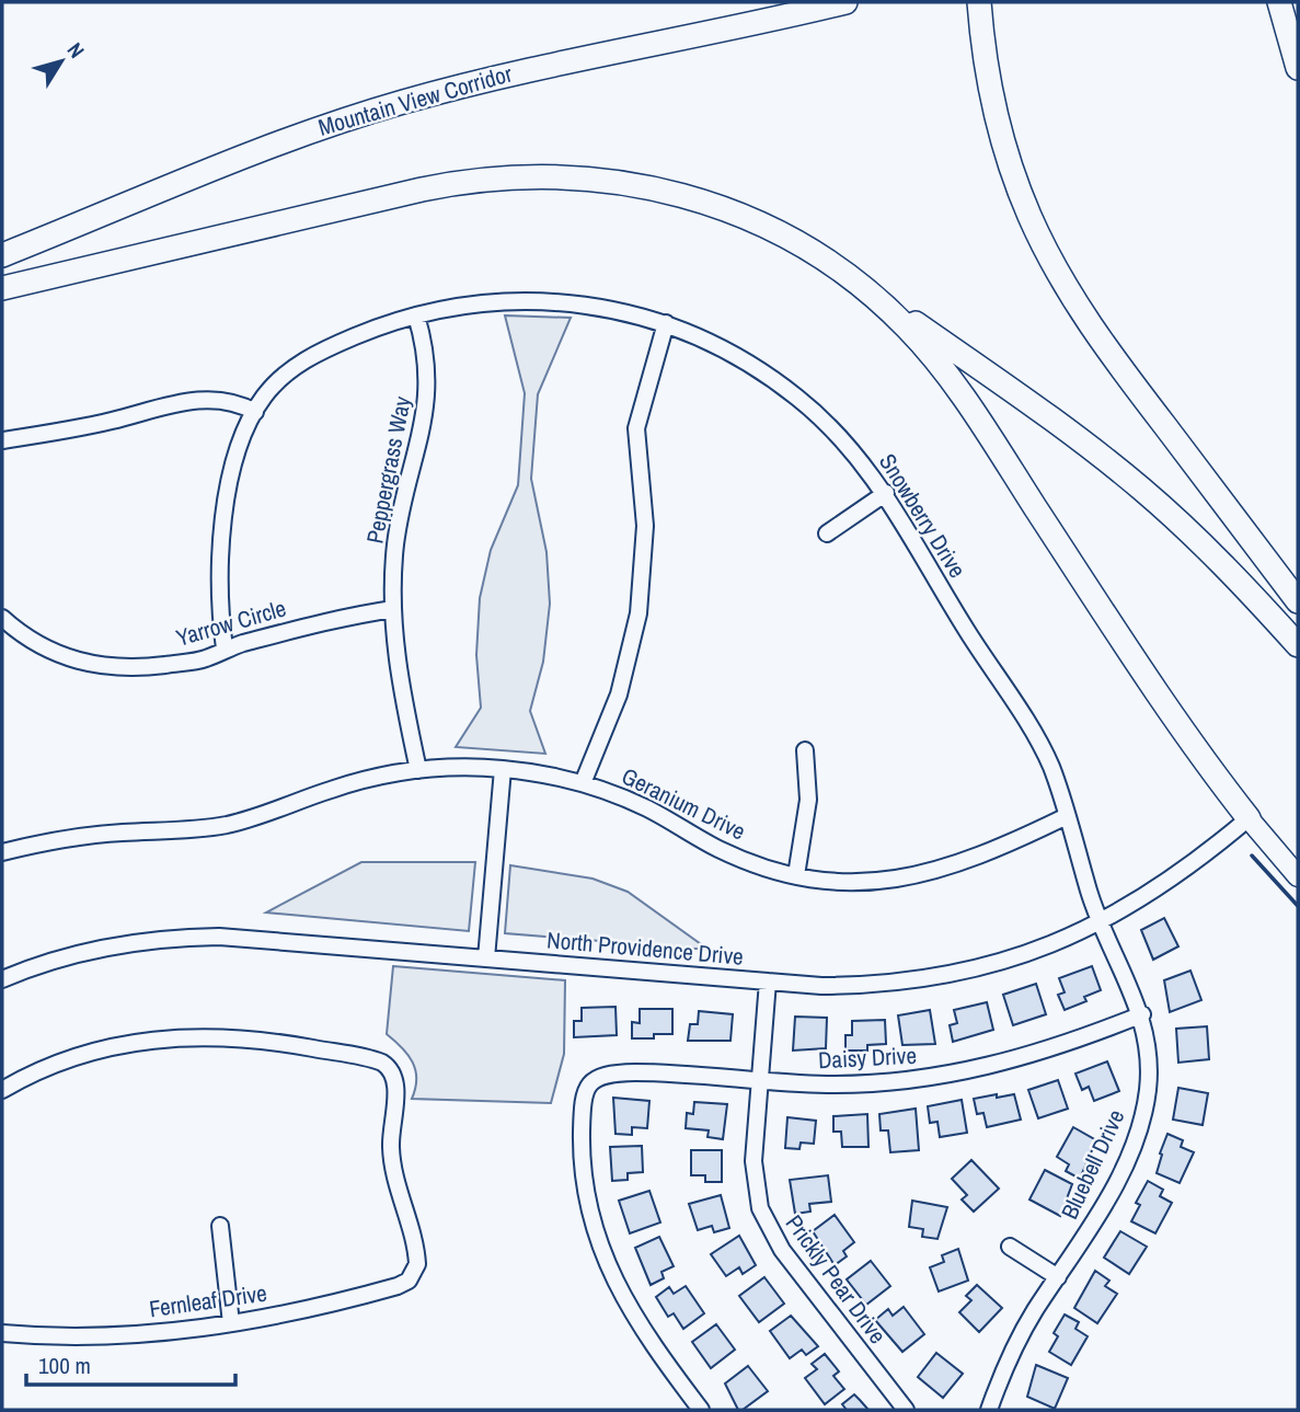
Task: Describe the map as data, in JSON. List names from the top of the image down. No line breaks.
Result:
{"streets":{"highway":["Mountain View Corridor"],"street":["Peppergrass Way","Snowberry Drive","Yarrow Circle","Geranium Drive","North Providence Drive","Daisy Drive","Bluebell Drive","Prickly Pear Drive","Fernleaf Drive"]},"crossings":[["Peppergrass Way","Snowberry Drive"],["Peppergrass Way","Yarrow Circle"],["Peppergrass Way","Geranium Drive"],["Snowberry Drive","Yarrow Circle"],["Snowberry Drive","Geranium Drive"],["Snowberry Drive","North Providence Drive"],["Snowberry Drive","Bluebell Drive"],["North Providence Drive","Bluebell Drive"],["North Providence Drive","Prickly Pear Drive"],["Daisy Drive","Bluebell Drive"],["Daisy Drive","Prickly Pear Drive"]],"scale_bar":"100 m","north":"top right"}
